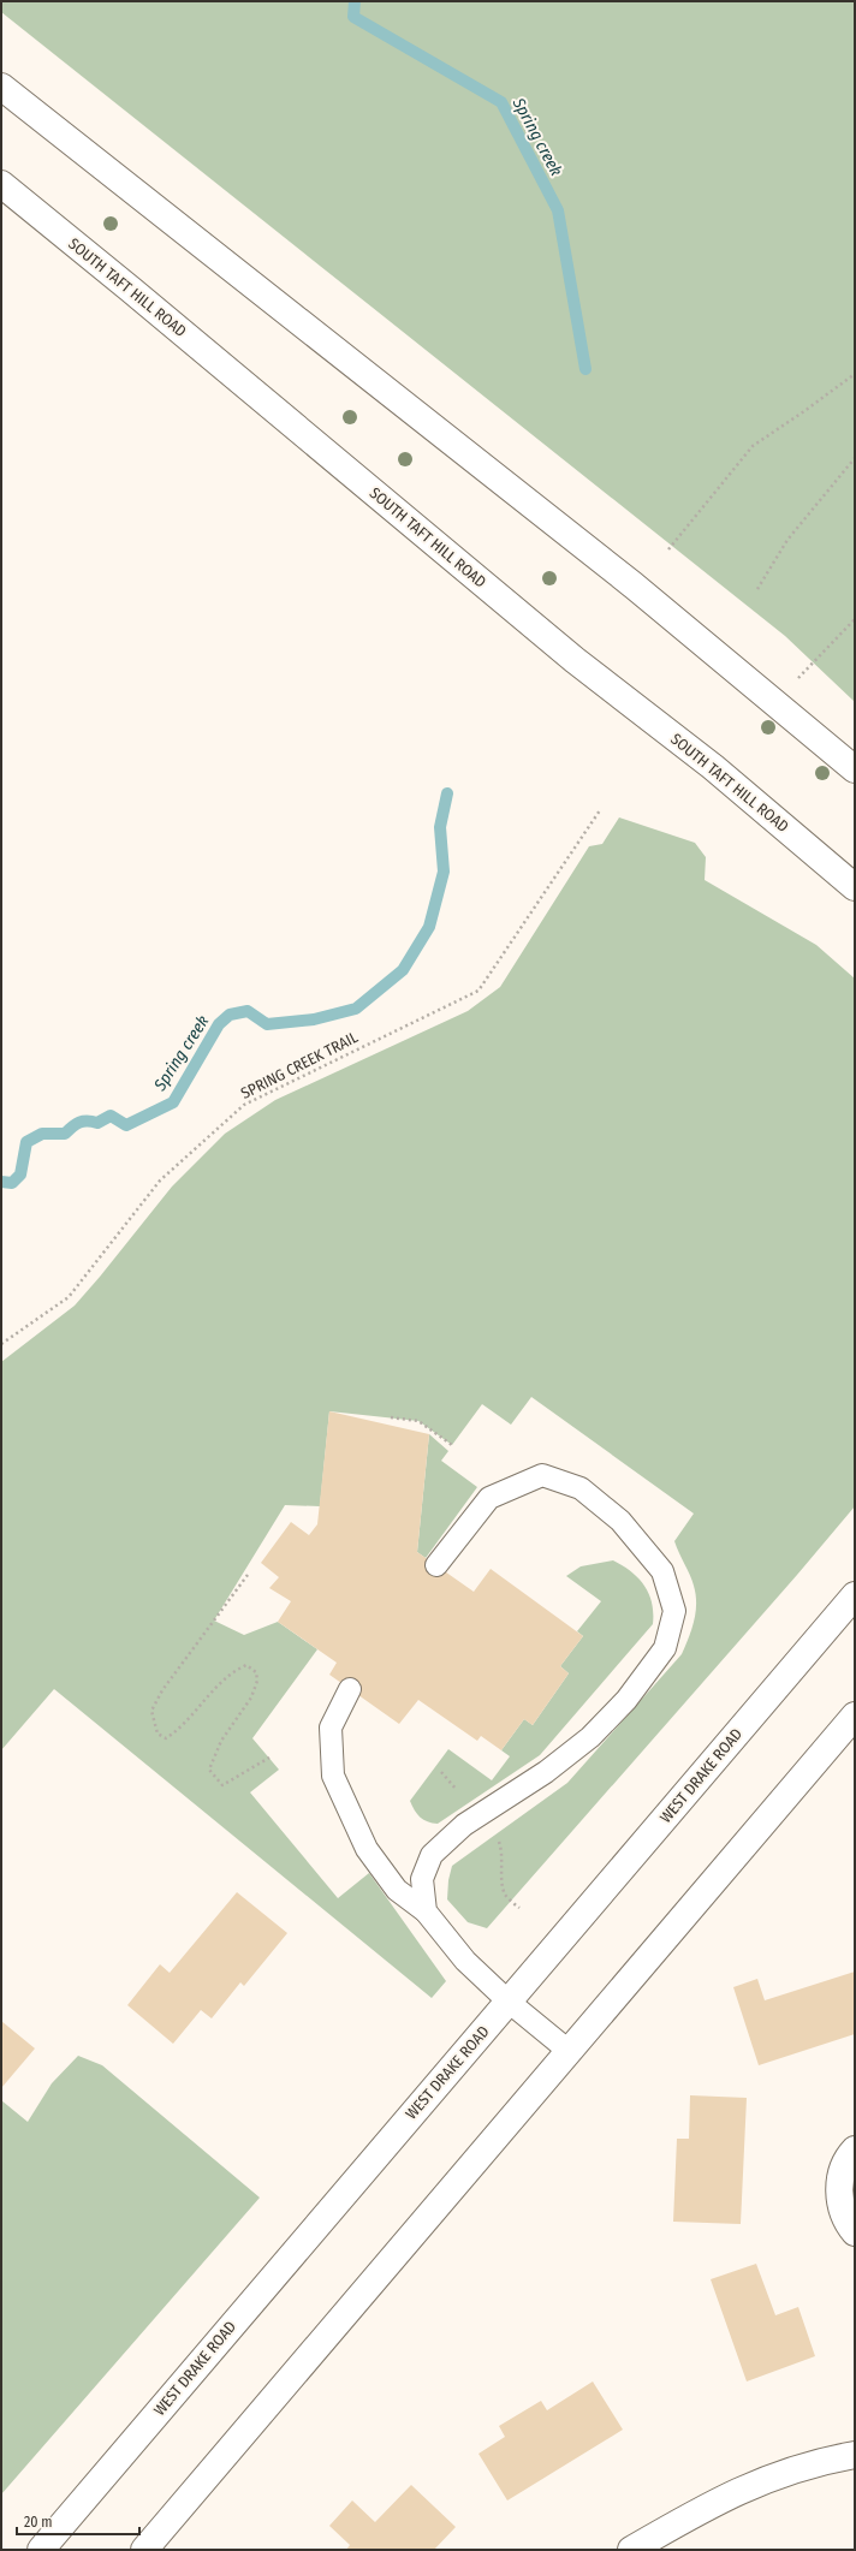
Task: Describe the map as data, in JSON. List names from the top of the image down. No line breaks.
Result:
{"streets":{"main road":["SOUTH TAFT HILL ROAD","WEST DRAKE ROAD"],"path":["SPRING CREEK TRAIL"]},"water":["Spring creek"],"scale_bar":"20 m"}
